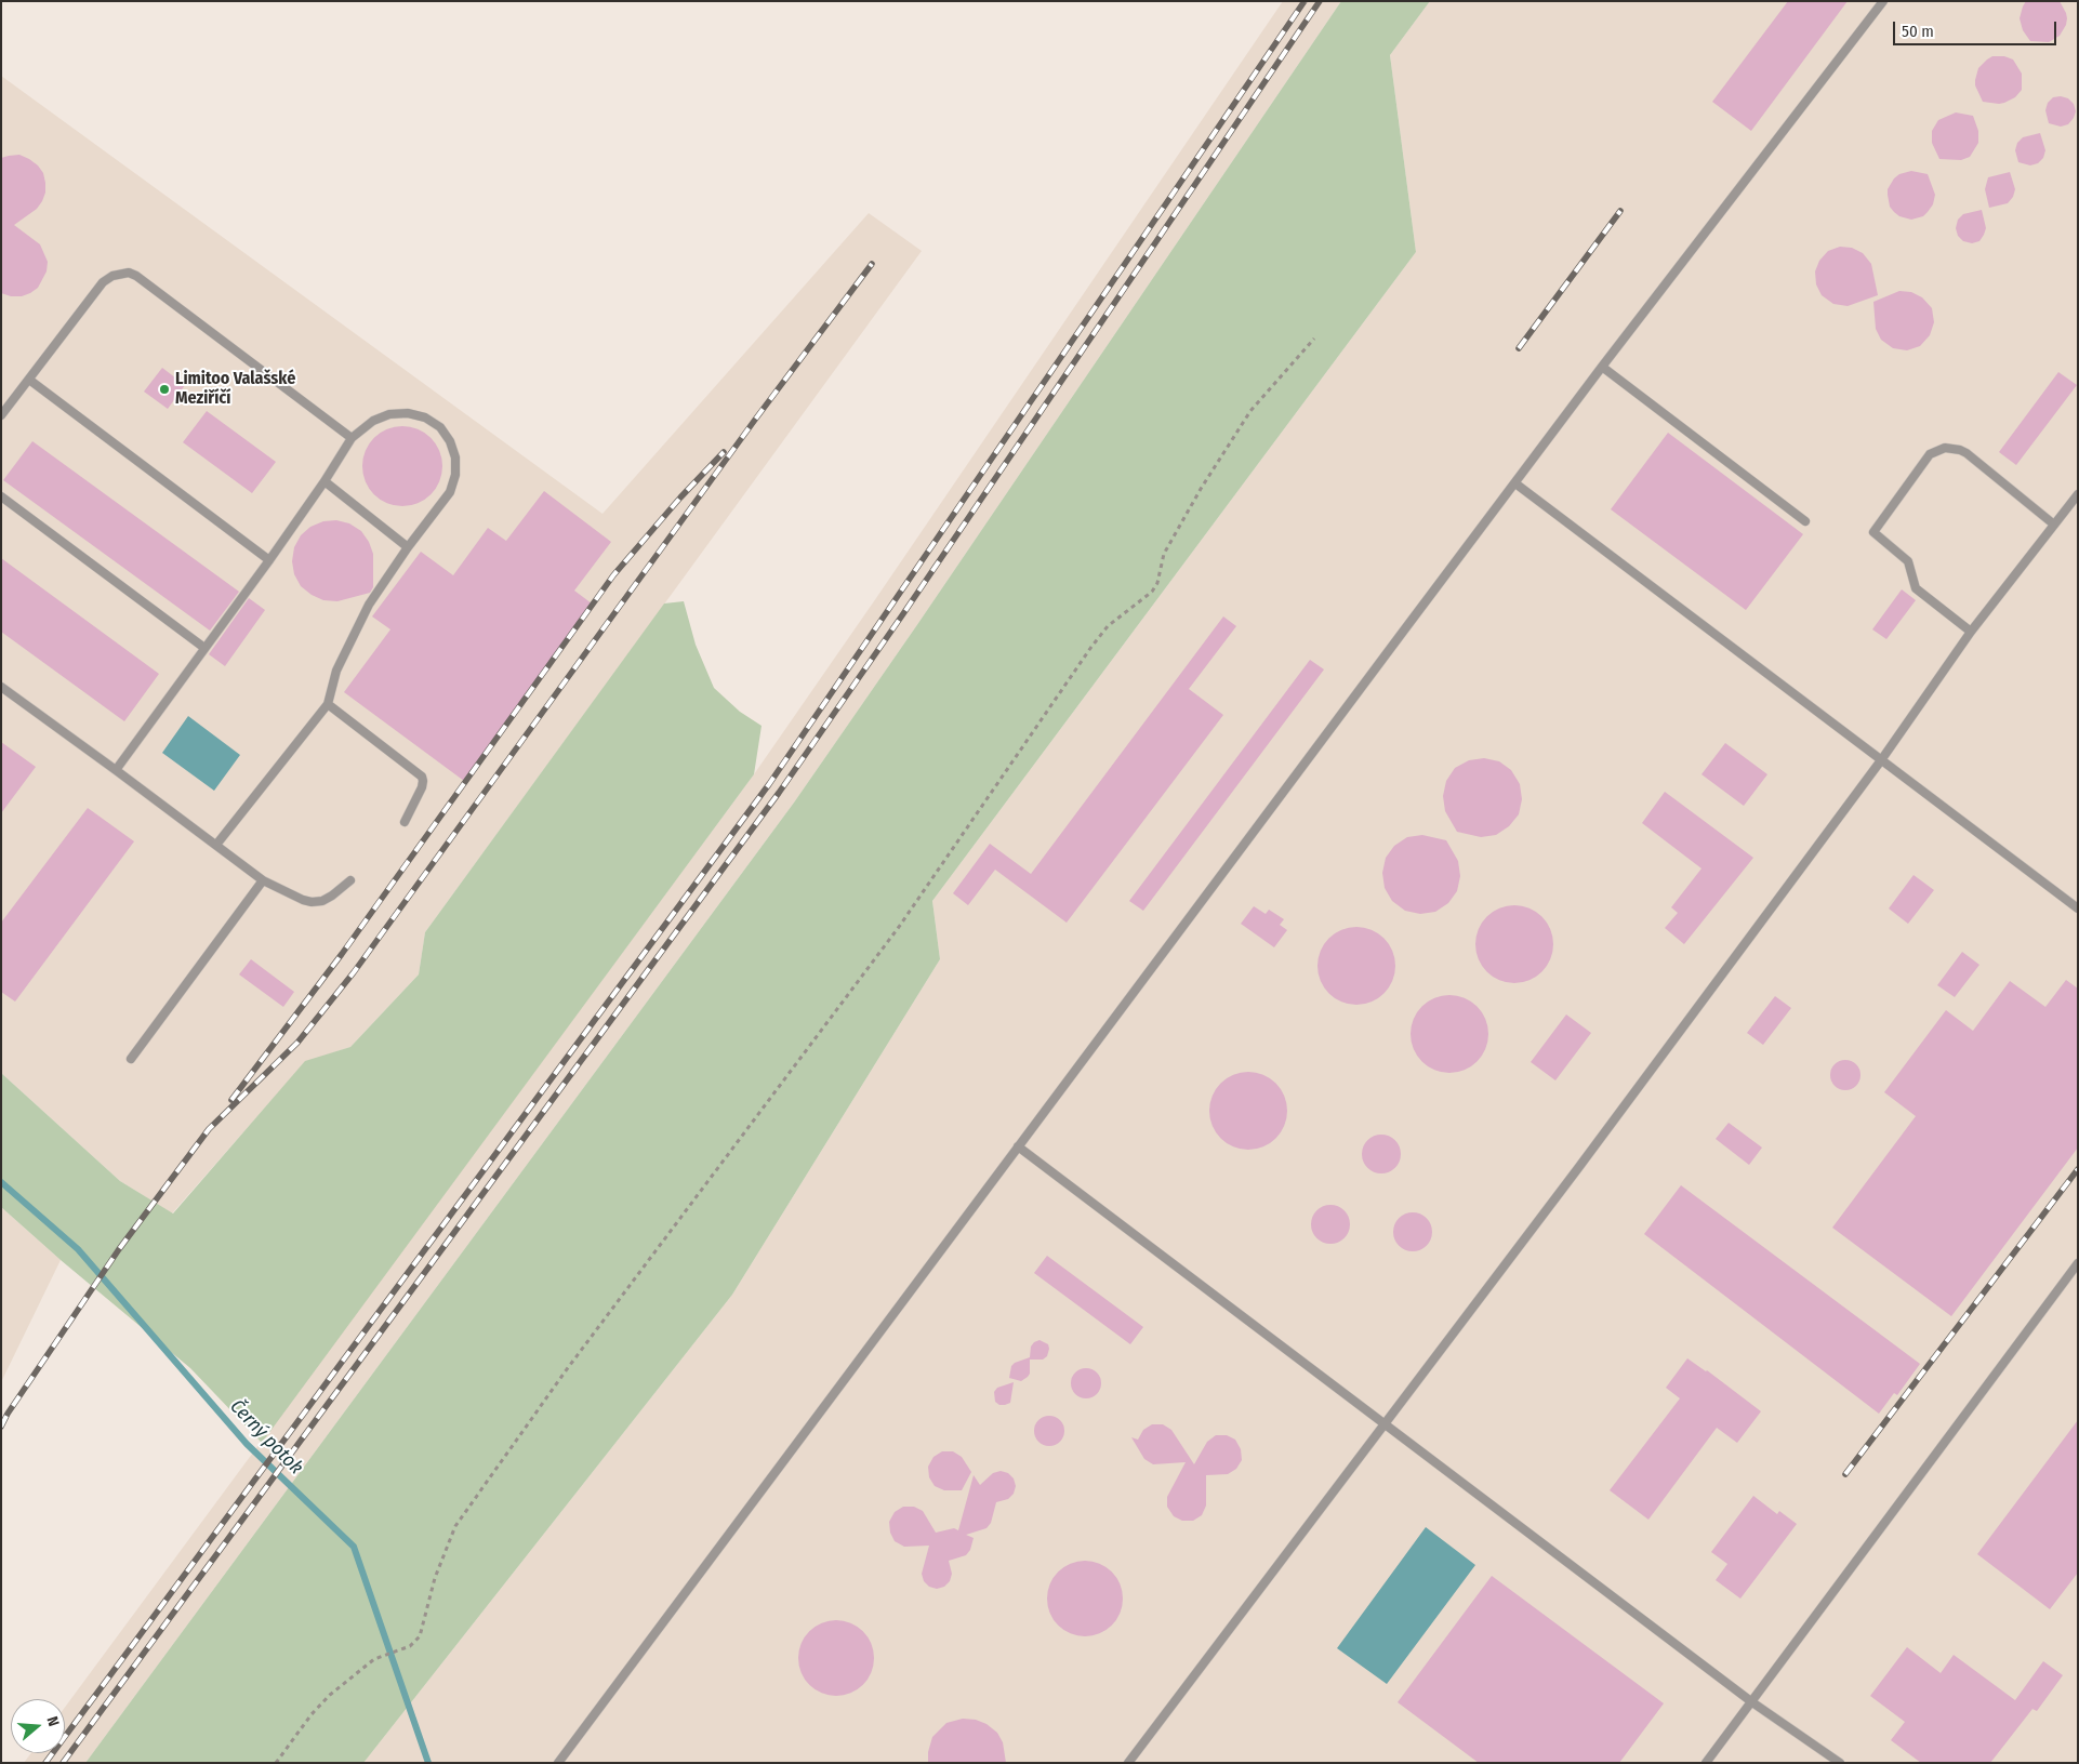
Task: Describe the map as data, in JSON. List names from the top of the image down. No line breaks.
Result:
{"water":["Černý potok"],"places":["Limitoo Valašské Meziříčí"],"scale_bar":"50 m","north":"right"}
